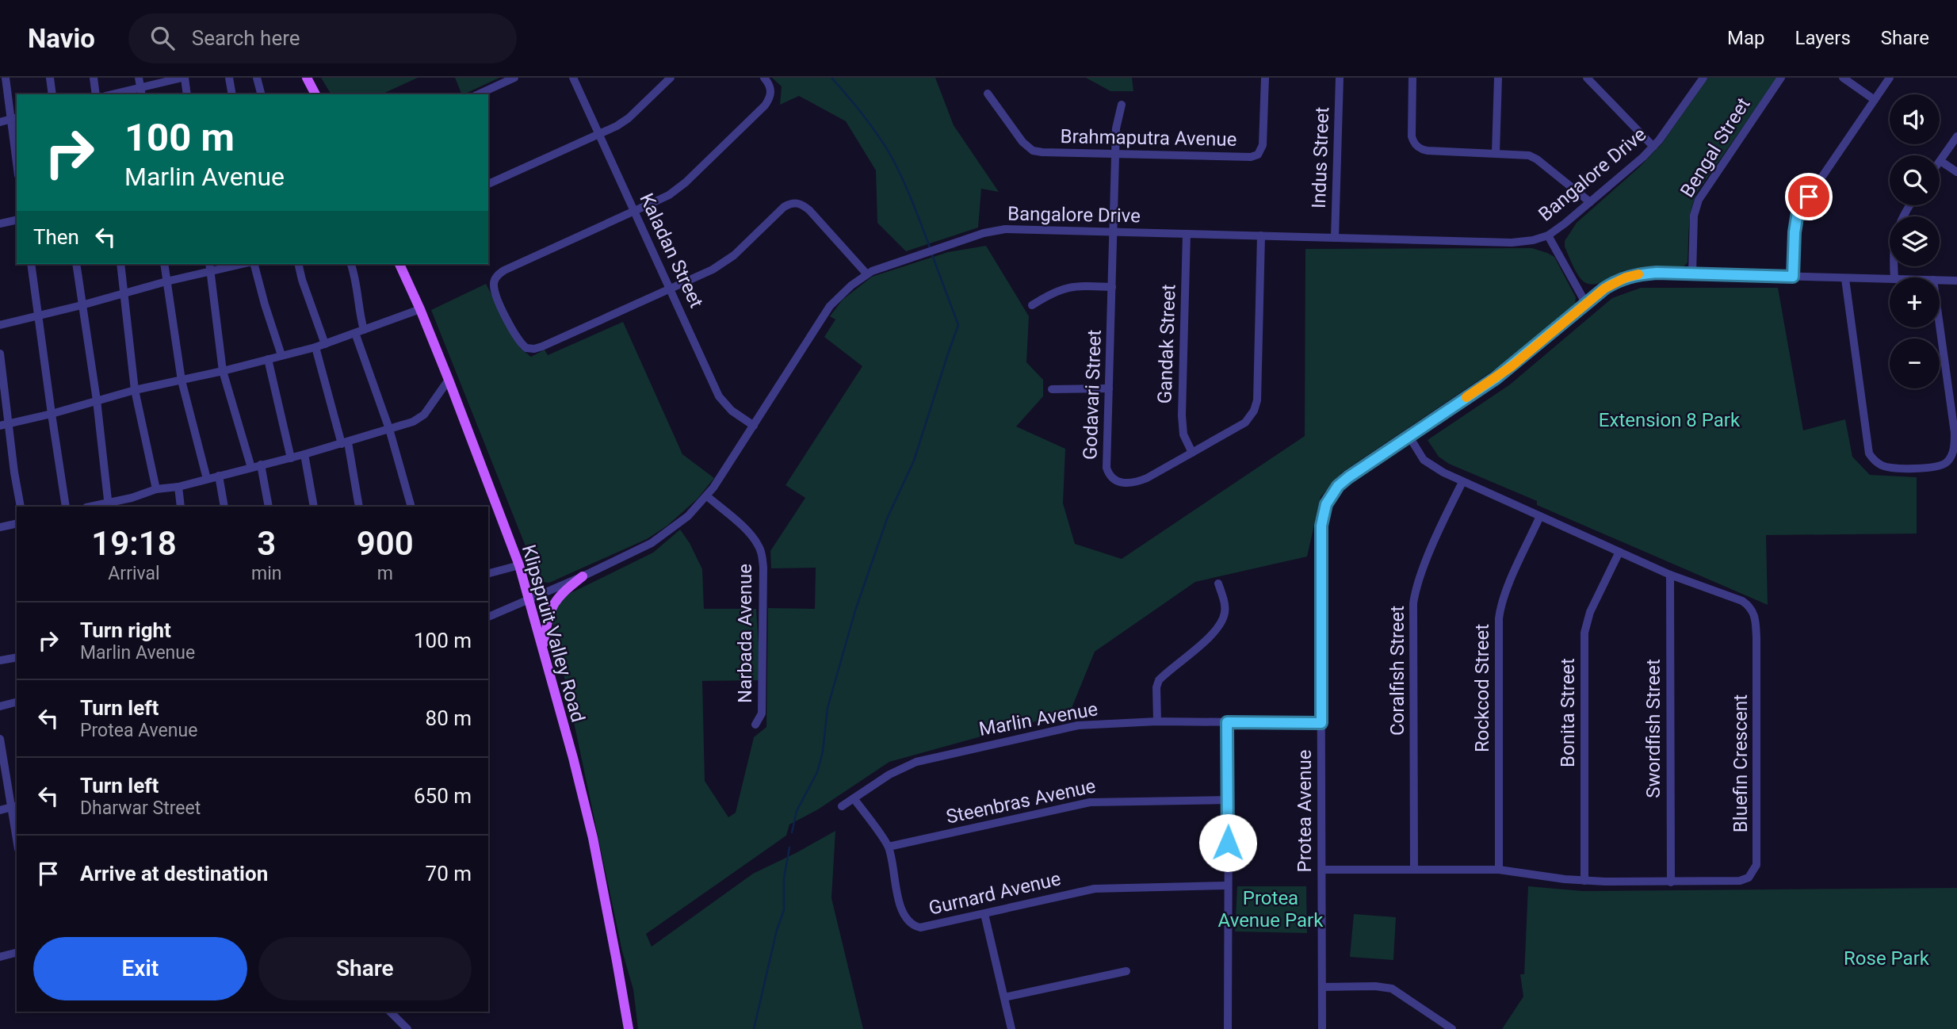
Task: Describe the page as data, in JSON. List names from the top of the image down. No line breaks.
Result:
{"streets":{"main road":["Klipspruit Valley Road"],"street":["Brahmaputra Avenue","Bengal Street","Indus Street","Bangalore Drive","Kaladan Street","Gandak Street","Godavari Street","Narbada Avenue","Coralfish Street","Rockcod Street","Bonita Street","Marlin Avenue","Swordfish Street","Bluefin Crescent","Steenbras Avenue","Protea Avenue","Gurnard Avenue"]},"crossings":[["Brahmaputra Avenue","Godavari Street"],["Bengal Street","Protea Avenue"],["Indus Street","Bangalore Drive"],["Bangalore Drive","Kaladan Street"],["Bangalore Drive","Gandak Street"],["Bangalore Drive","Godavari Street"],["Bangalore Drive","Klipspruit Valley Road"],["Bangalore Drive","Narbada Avenue"],["Gandak Street","Godavari Street"],["Coralfish Street","Bluefin Crescent"],["Rockcod Street","Bluefin Crescent"],["Bonita Street","Bluefin Crescent"],["Marlin Avenue","Protea Avenue"],["Marlin Avenue","Gurnard Avenue"],["Swordfish Street","Bluefin Crescent"],["Bluefin Crescent","Protea Avenue"],["Steenbras Avenue","Gurnard Avenue"]],"parks":["Extension 8 Park","Protea Avenue Park","Rose Park"],"page":{"header":"Navio","search":"Search here","nav":["Map","Layers","Share"],"map_buttons":["+","−"],"turn":["100 m","Marlin Avenue"],"then":"Then","eta":["19:18","Arrival","3","min","900","m"],"list":[{"name":"Turn right","note":"Marlin Avenue","value":"100 m"},{"name":"Turn left","note":"Protea Avenue","value":"80 m"},{"name":"Turn left","note":"Dharwar Street","value":"650 m"},{"name":"Arrive at destination","value":"70 m"}],"buttons":["Exit","Share"]}}
